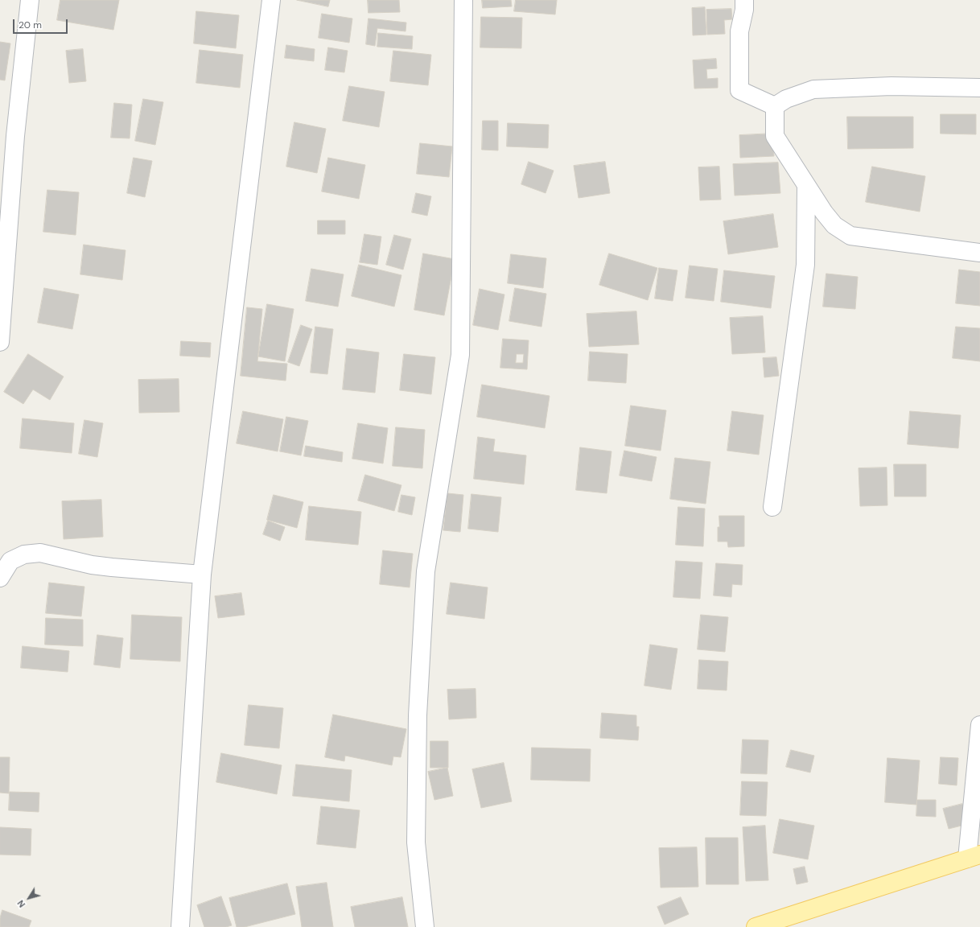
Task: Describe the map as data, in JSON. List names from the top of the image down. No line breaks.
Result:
{"scale_bar":"20 m","north":"bottom left"}
